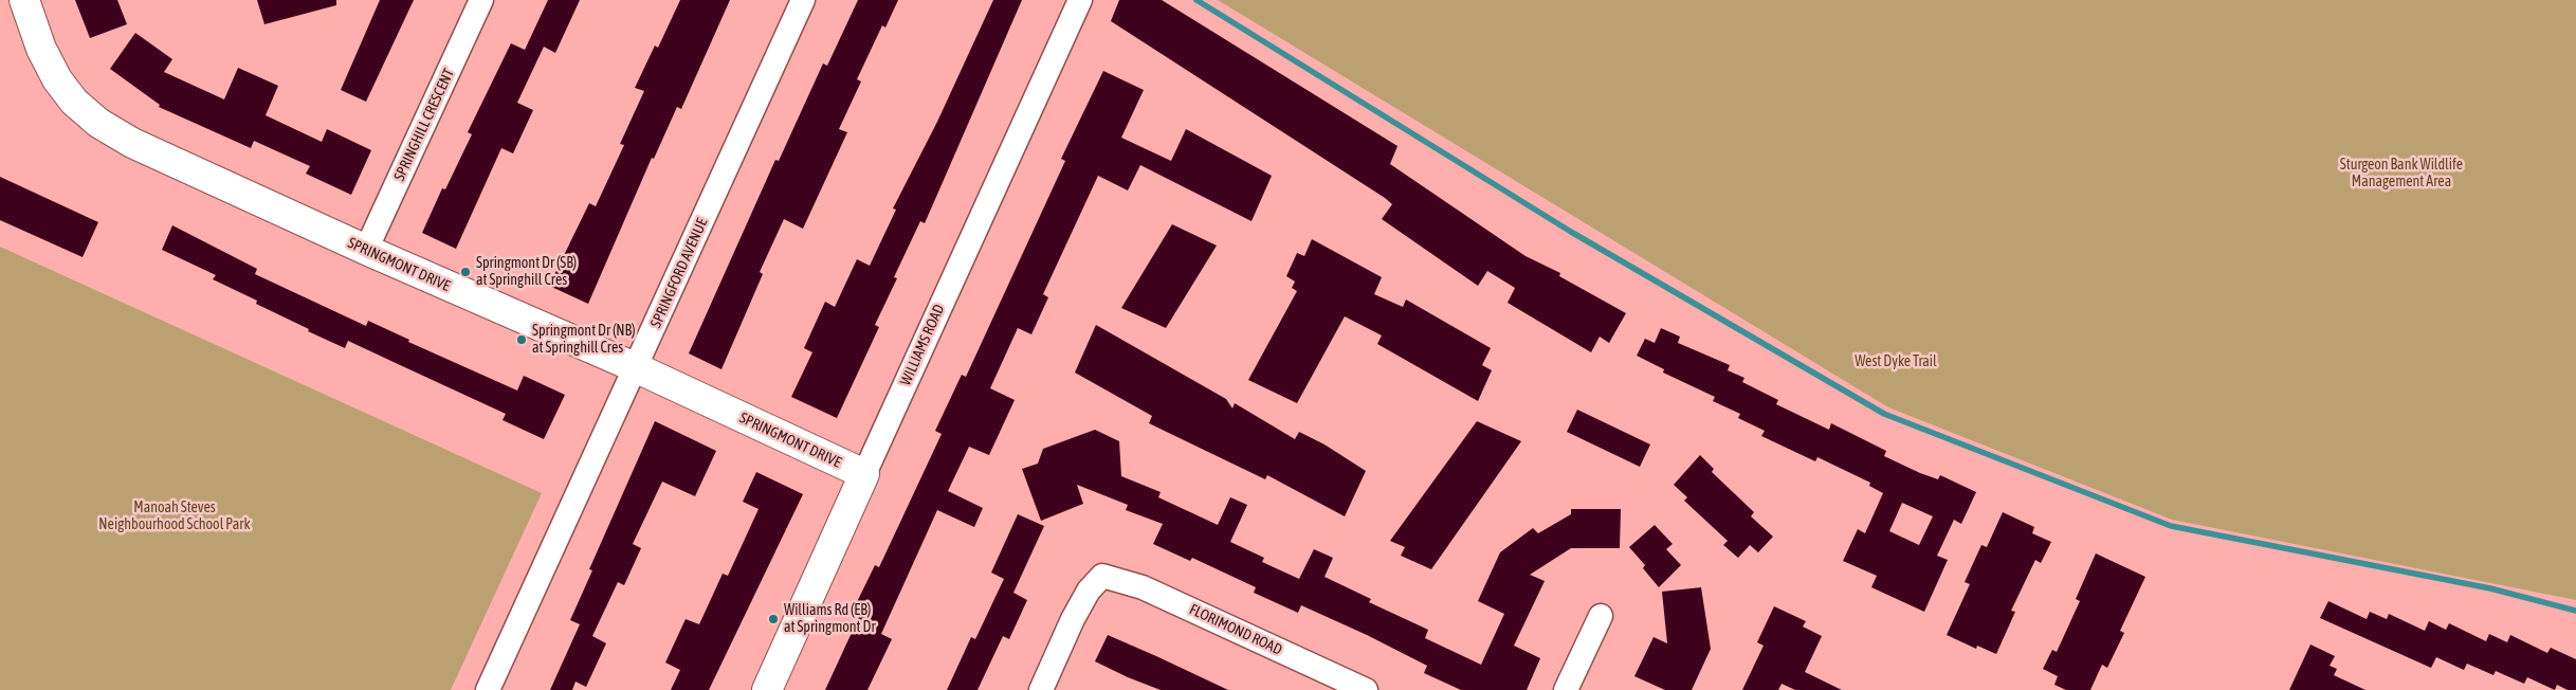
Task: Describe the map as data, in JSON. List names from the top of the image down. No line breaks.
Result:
{"streets":{"street":["SPRINGHILL CRESCENT","SPRINGMONT DRIVE","SPRINGFORD AVENUE","WILLIAMS ROAD","FLORIMOND ROAD"]},"crossings":[["SPRINGHILL CRESCENT","SPRINGMONT DRIVE"],["SPRINGMONT DRIVE","SPRINGFORD AVENUE"],["SPRINGMONT DRIVE","WILLIAMS ROAD"]],"parks":["Sturgeon Bank Wildlife Management Area","West Dyke Trail","Manoah Steves Neighbourhood School Park"],"places":["Springmont Dr (SB) at Springhill Cres","Springmont Dr (NB) at Springhill Cres","Williams Rd (EB) at Springmont Dr"]}
